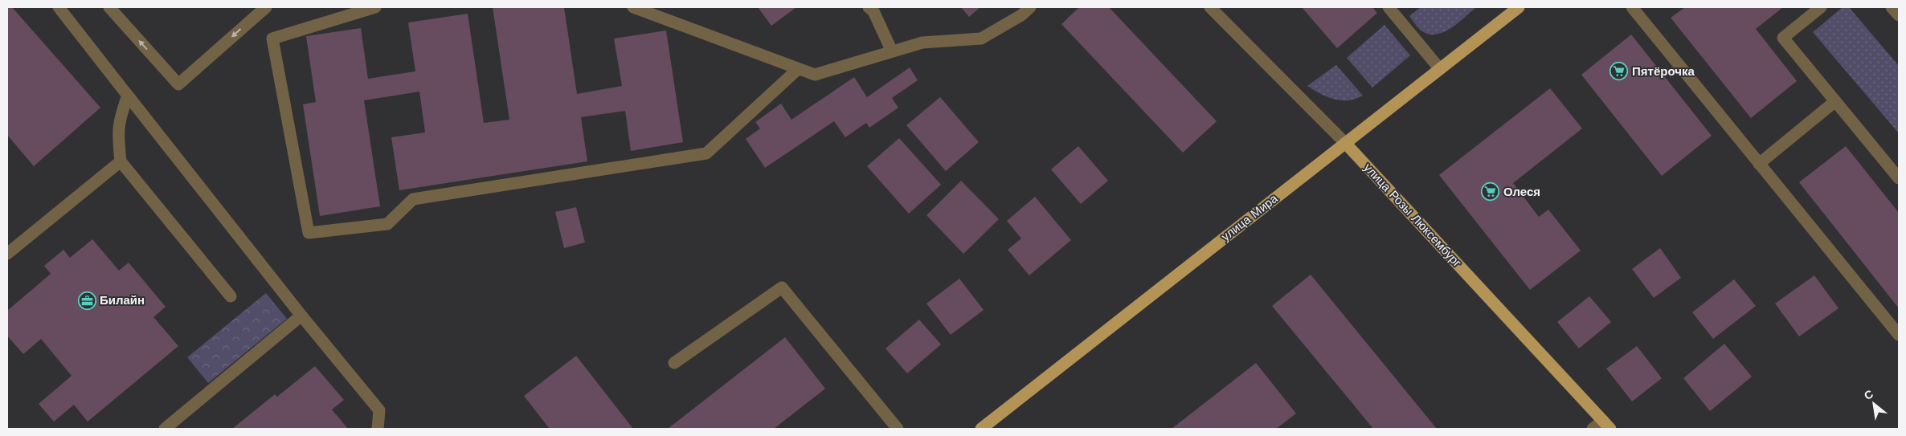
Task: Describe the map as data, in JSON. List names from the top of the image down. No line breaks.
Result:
{"streets":{"main road":["улица Розы Люксембург","улица Мира"]},"crossings":[["улица Розы Люксембург","улица Мира"]],"places":{"supermarket":["Пятёрочка","Олеся"],"office":["Билайн"]},"north":"top left"}
